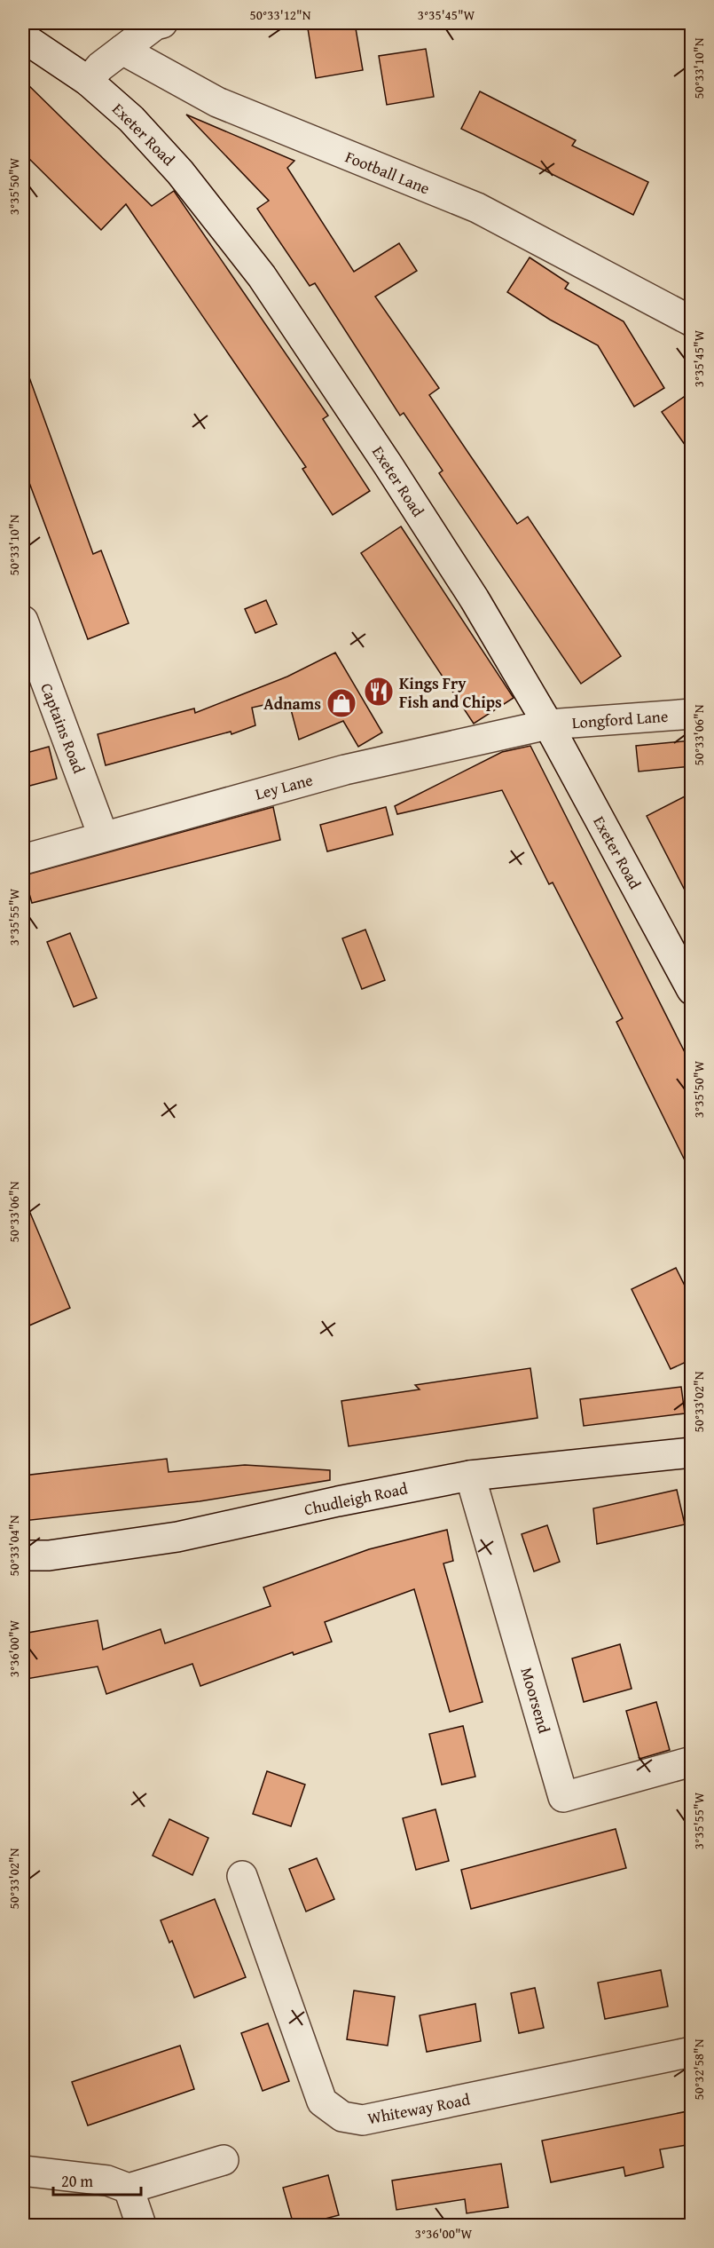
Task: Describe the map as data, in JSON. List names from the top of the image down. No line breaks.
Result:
{"streets":{"street":["Exeter Road","Football Lane","Longford Lane","Captains Road","Ley Lane","Chudleigh Road","Moorsend","Whiteway Road"]},"crossings":[["Exeter Road","Longford Lane"],["Exeter Road","Ley Lane"],["Longford Lane","Ley Lane"],["Captains Road","Ley Lane"],["Chudleigh Road","Moorsend"]],"places":{"restaurant":["Kings Fry Fish and Chips"],"shop":["Adnams"]},"scale_bar":"20 m","coordinates":["50°33'12\"N","3°35'45\"W","50°33'10\"N","3°35'50\"W","50°33'06\"N","3°35'55\"W","50°33'02\"N","50°33'04\"N","3°36'00\"W","50°32'58\"N"]}
